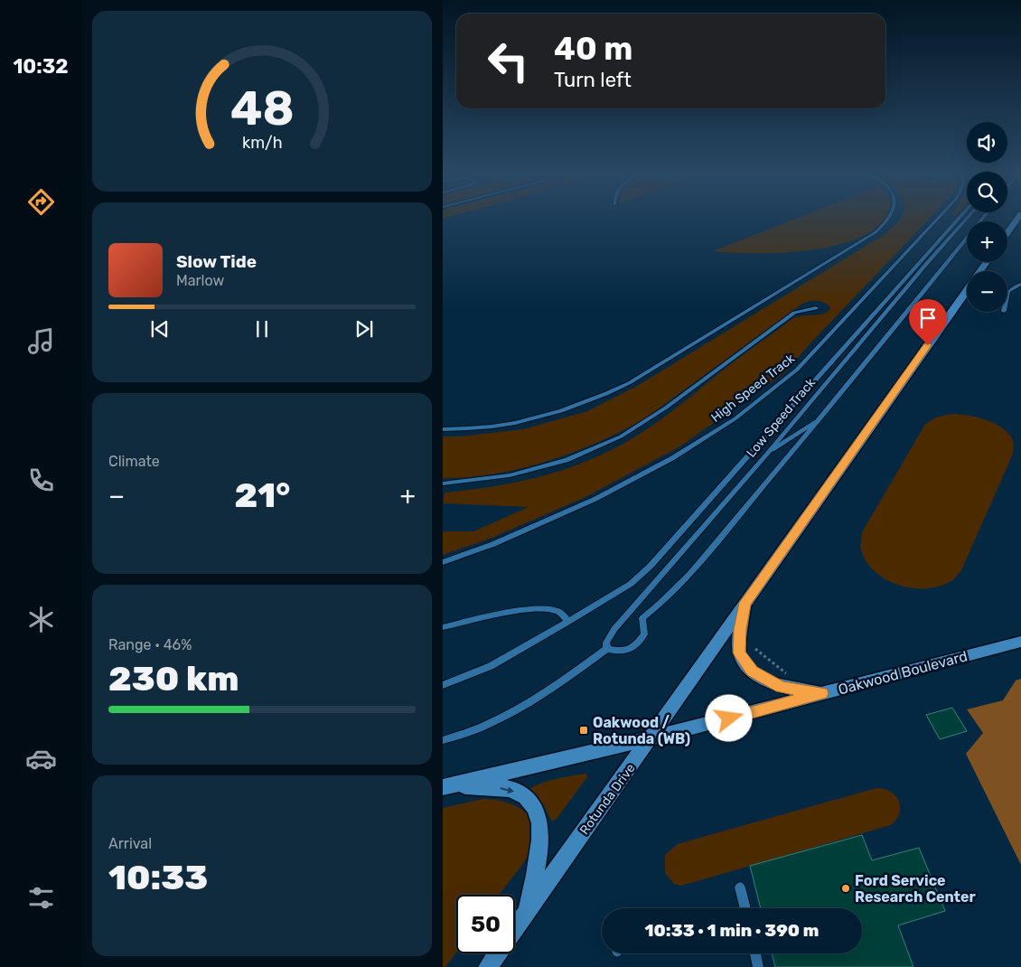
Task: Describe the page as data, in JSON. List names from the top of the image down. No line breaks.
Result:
{"streets":{"main road":["Oakwood Boulevard","Rotunda Drive"],"lane":["High Speed Track","Low Speed Track"]},"crossings":[["Oakwood Boulevard","Rotunda Drive"]],"places":{"transit":["Oakwood / Rotunda (WB)"],"other":["Ford Service Research Center"]},"page":{"tabs":"10:32","turn":["40 m","Turn left"],"map_buttons":["+","−"],"song":["Slow Tide","Marlow"],"tile":["Climate",["Range · 46%","230 km"],["Arrival","10:33"]],"heat":["−","21°","+"],"limit":"50","trip":"10:33 · 1 min · 390 m","gauge":["48","km/h"]}}
